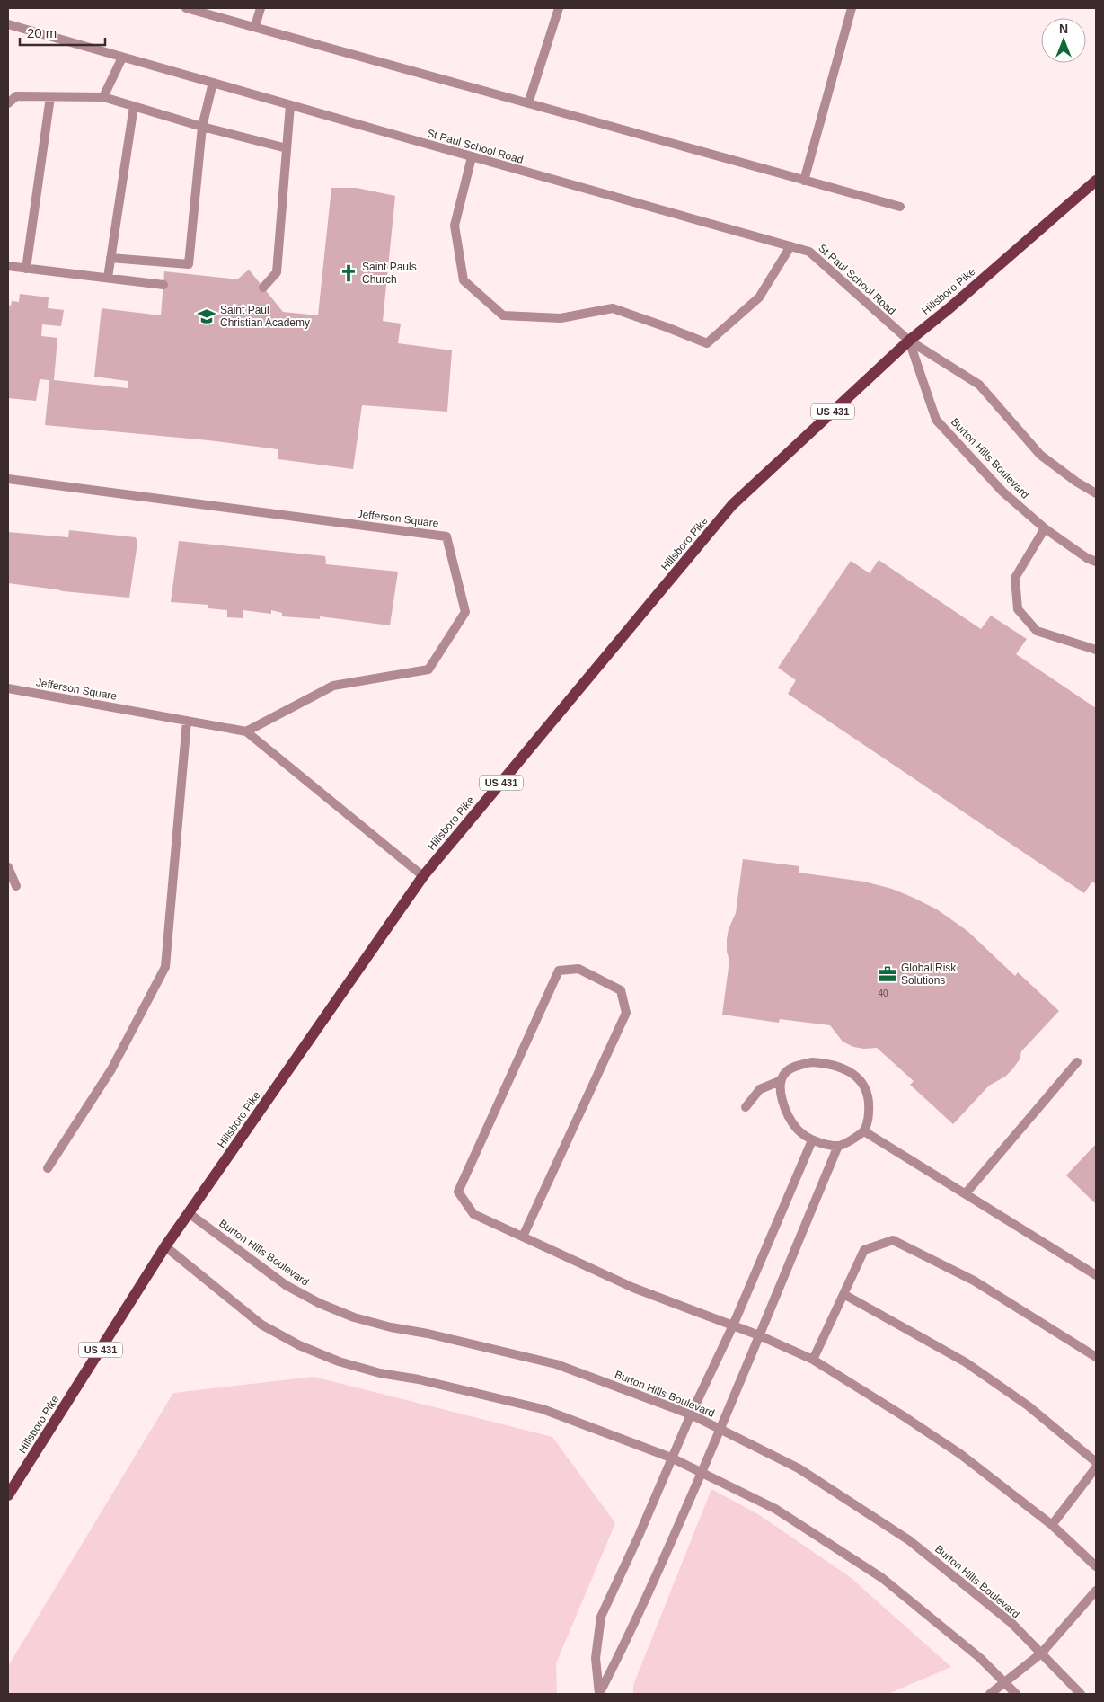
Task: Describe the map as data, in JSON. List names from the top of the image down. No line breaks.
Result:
{"streets":{"main road":["Hillsboro Pike","US 431"],"street":["St Paul School Road","Burton Hills Boulevard","Jefferson Square"]},"crossings":[["St Paul School Road","Hillsboro Pike"],["St Paul School Road","Burton Hills Boulevard"],["Hillsboro Pike","Burton Hills Boulevard"],["Hillsboro Pike","Jefferson Square"]],"places":{"church":["Saint Pauls Church"],"school or university":["Saint Paul Christian Academy"],"office":["Global Risk Solutions"]},"house_numbers":["40"],"scale_bar":"20 m","north":"top"}
